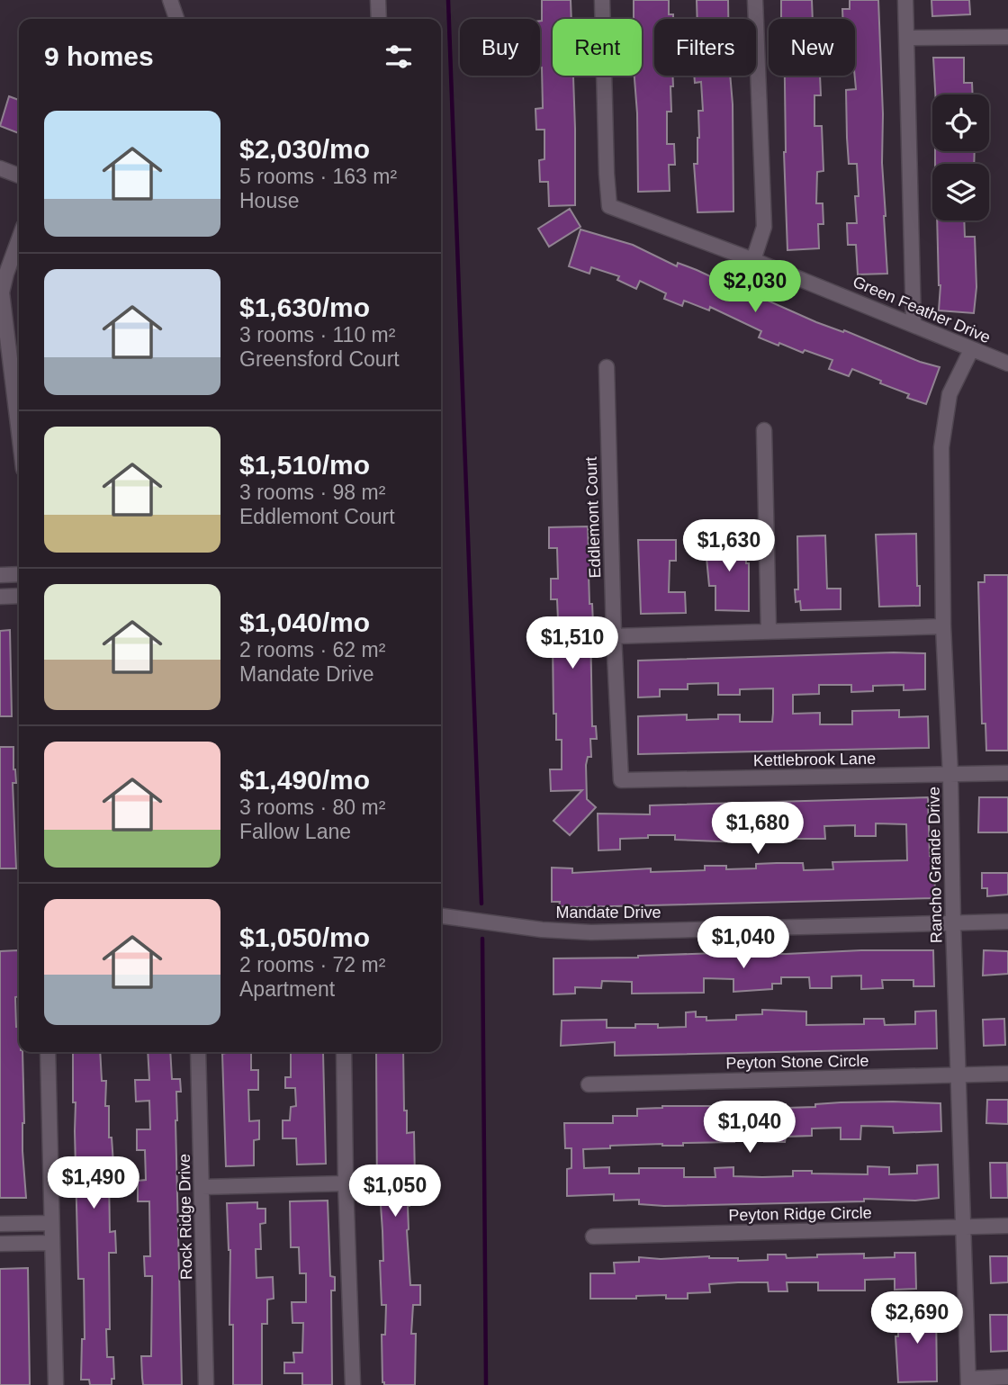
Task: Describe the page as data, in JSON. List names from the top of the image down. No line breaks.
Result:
{"streets":{"street":["Green Feather Drive","Eddlemont Court","Kettlebrook Lane","Rancho Grande Drive","Mandate Drive","Peyton Stone Circle","Peyton Ridge Circle","Rock Ridge Drive"]},"crossings":[["Green Feather Drive","Rancho Grande Drive"],["Eddlemont Court","Kettlebrook Lane"],["Kettlebrook Lane","Rancho Grande Drive"],["Rancho Grande Drive","Mandate Drive"],["Rancho Grande Drive","Peyton Stone Circle"],["Rancho Grande Drive","Peyton Ridge Circle"]],"page":{"chip":["Buy","Rent","Filters","New"],"heading":"9 homes","list":[{"name":"$2,030/mo","note":"5 rooms · 163 m² · House"},{"name":"$1,630/mo","note":"3 rooms · 110 m² · Greensford Court"},{"name":"$1,510/mo","note":"3 rooms · 98 m² · Eddlemont Court"},{"name":"$1,040/mo","note":"2 rooms · 62 m² · Mandate Drive"},{"name":"$1,490/mo","note":"3 rooms · 80 m² · Fallow Lane"},{"name":"$1,050/mo","note":"2 rooms · 72 m² · Apartment"}],"price":["$2,030","$1,630","$1,510","$1,680","$1,040","$1,040","$1,490","$1,050","$2,690"]}}
